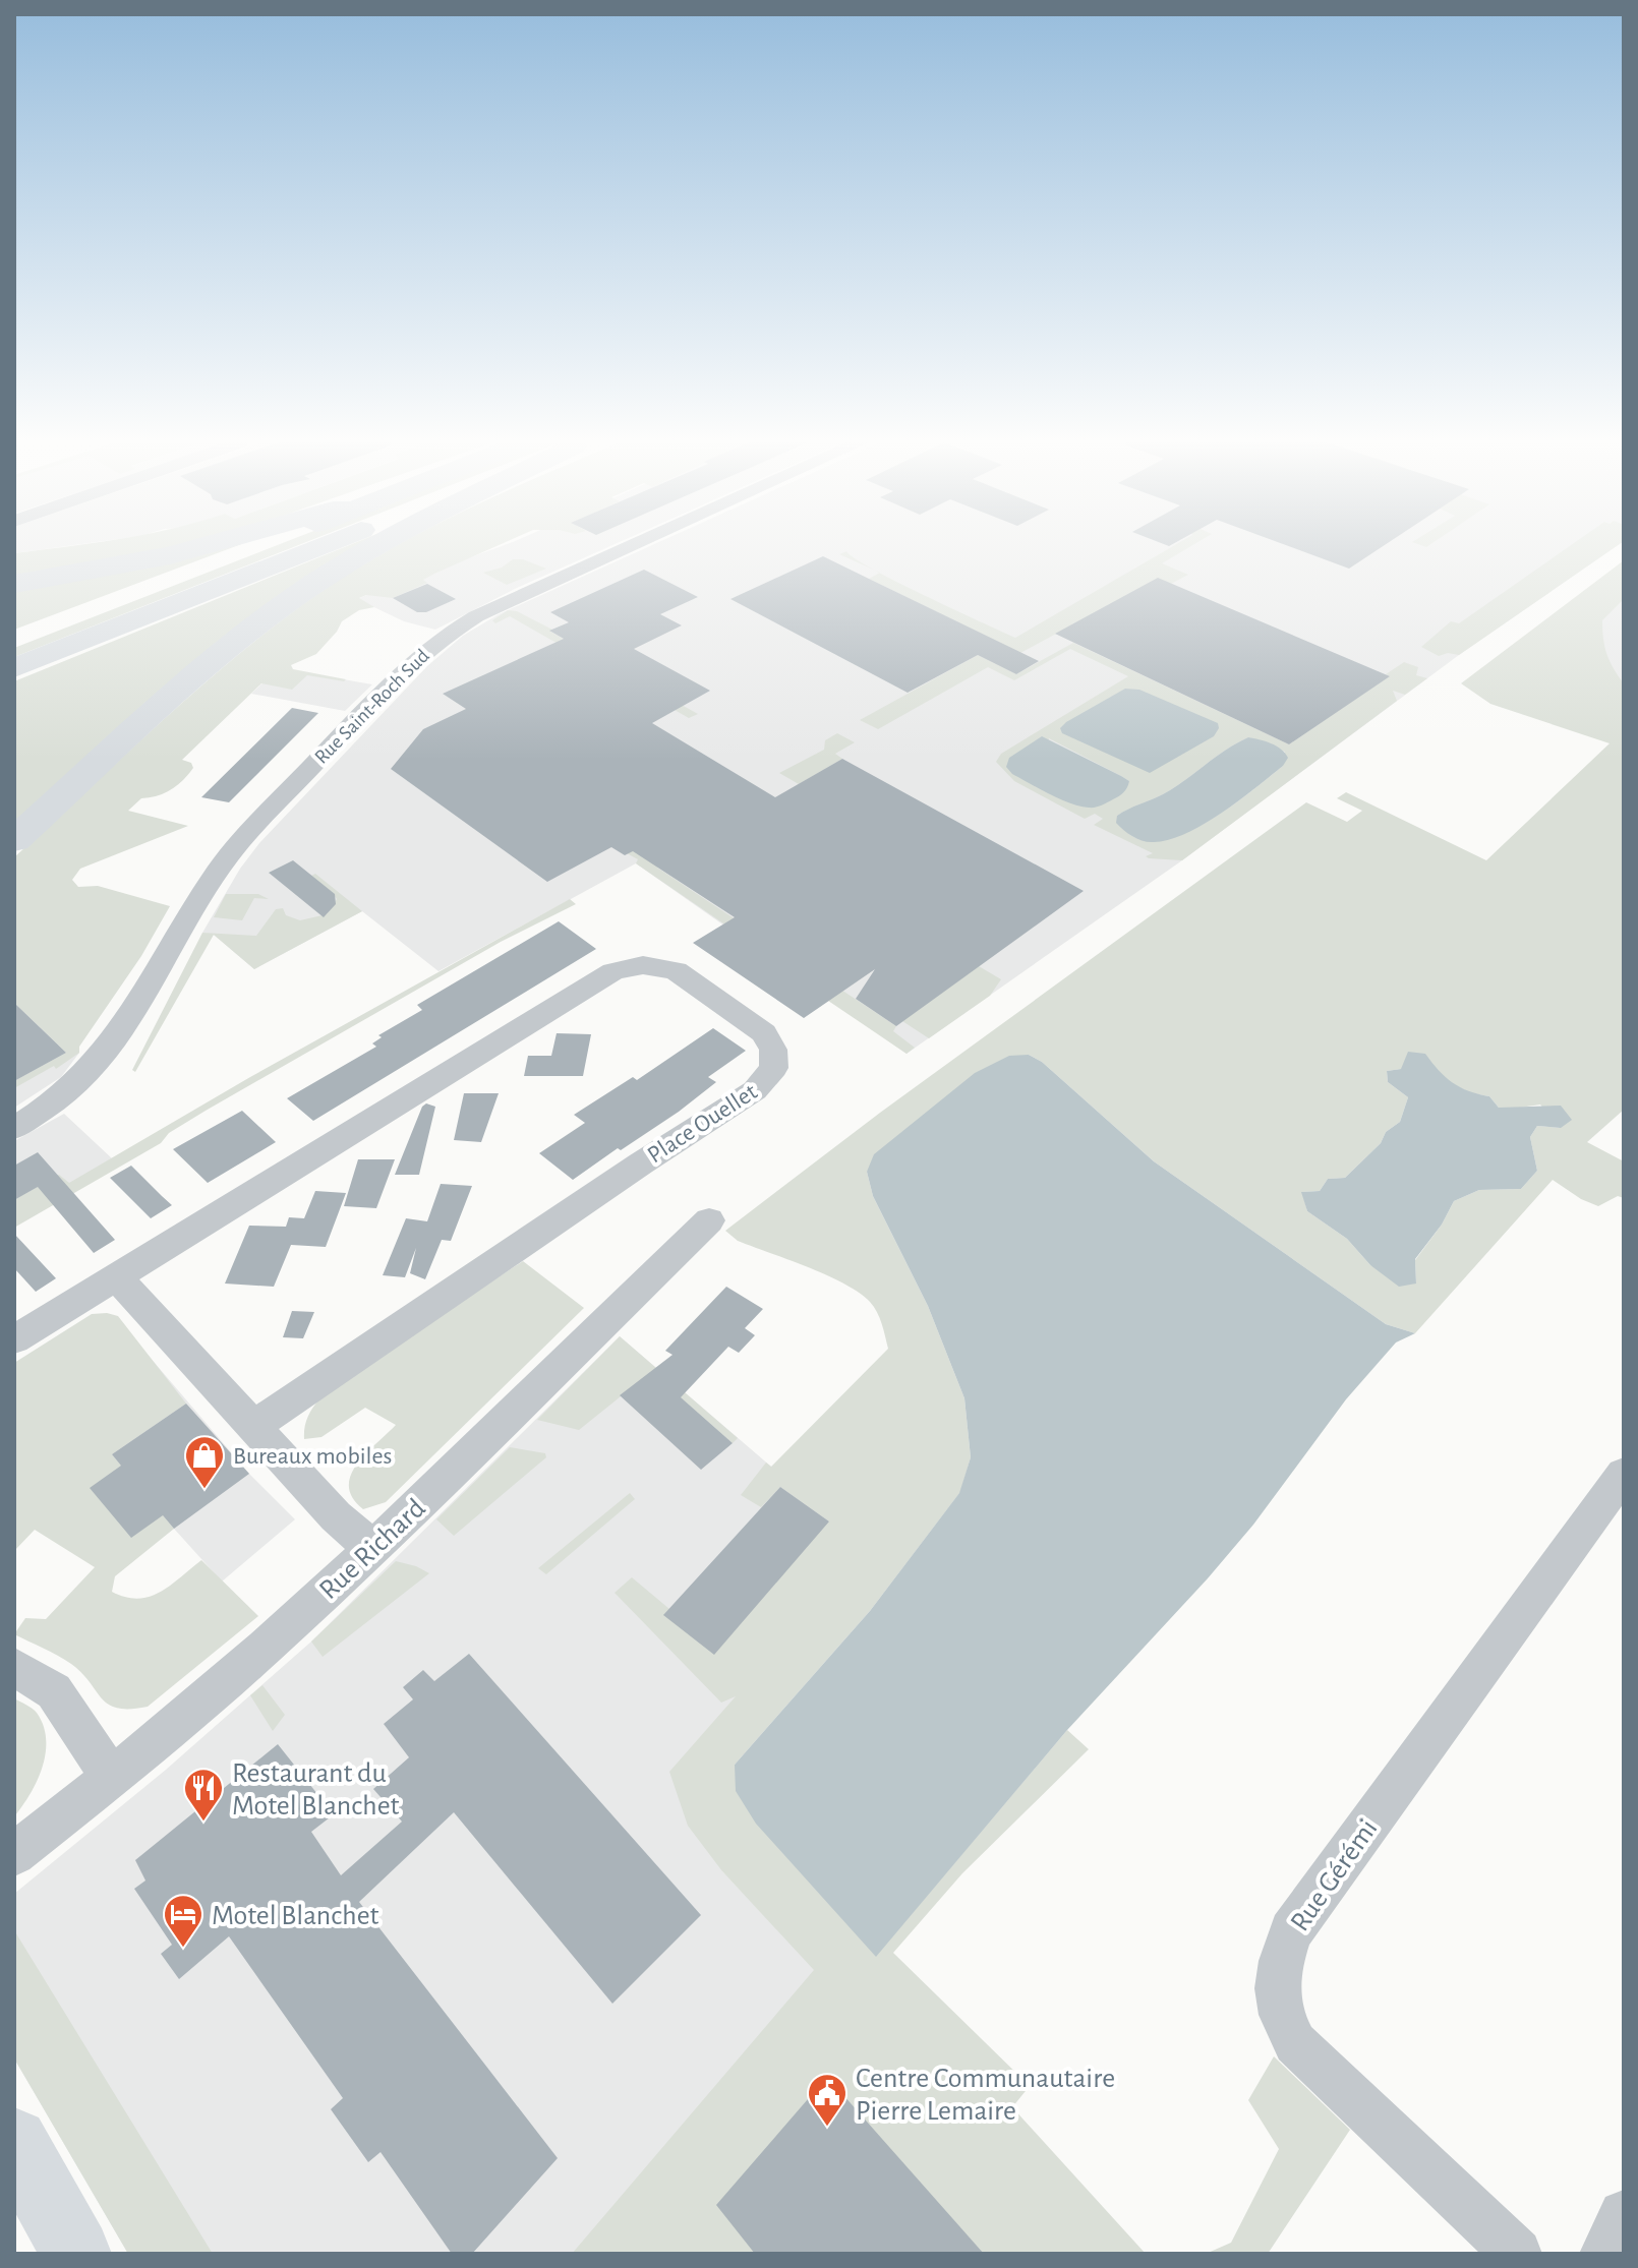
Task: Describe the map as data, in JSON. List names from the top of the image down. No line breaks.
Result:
{"streets":{"street":["Rue Saint-Roch Sud","Place Ouellet","Rue Richard","Rue Gérémi"]},"places":{"shop":["Bureaux mobiles"],"restaurant":["Restaurant du Motel Blanchet"],"hotel":["Motel Blanchet"],"public building":["Centre Communautaire Pierre Lemaire"]}}
